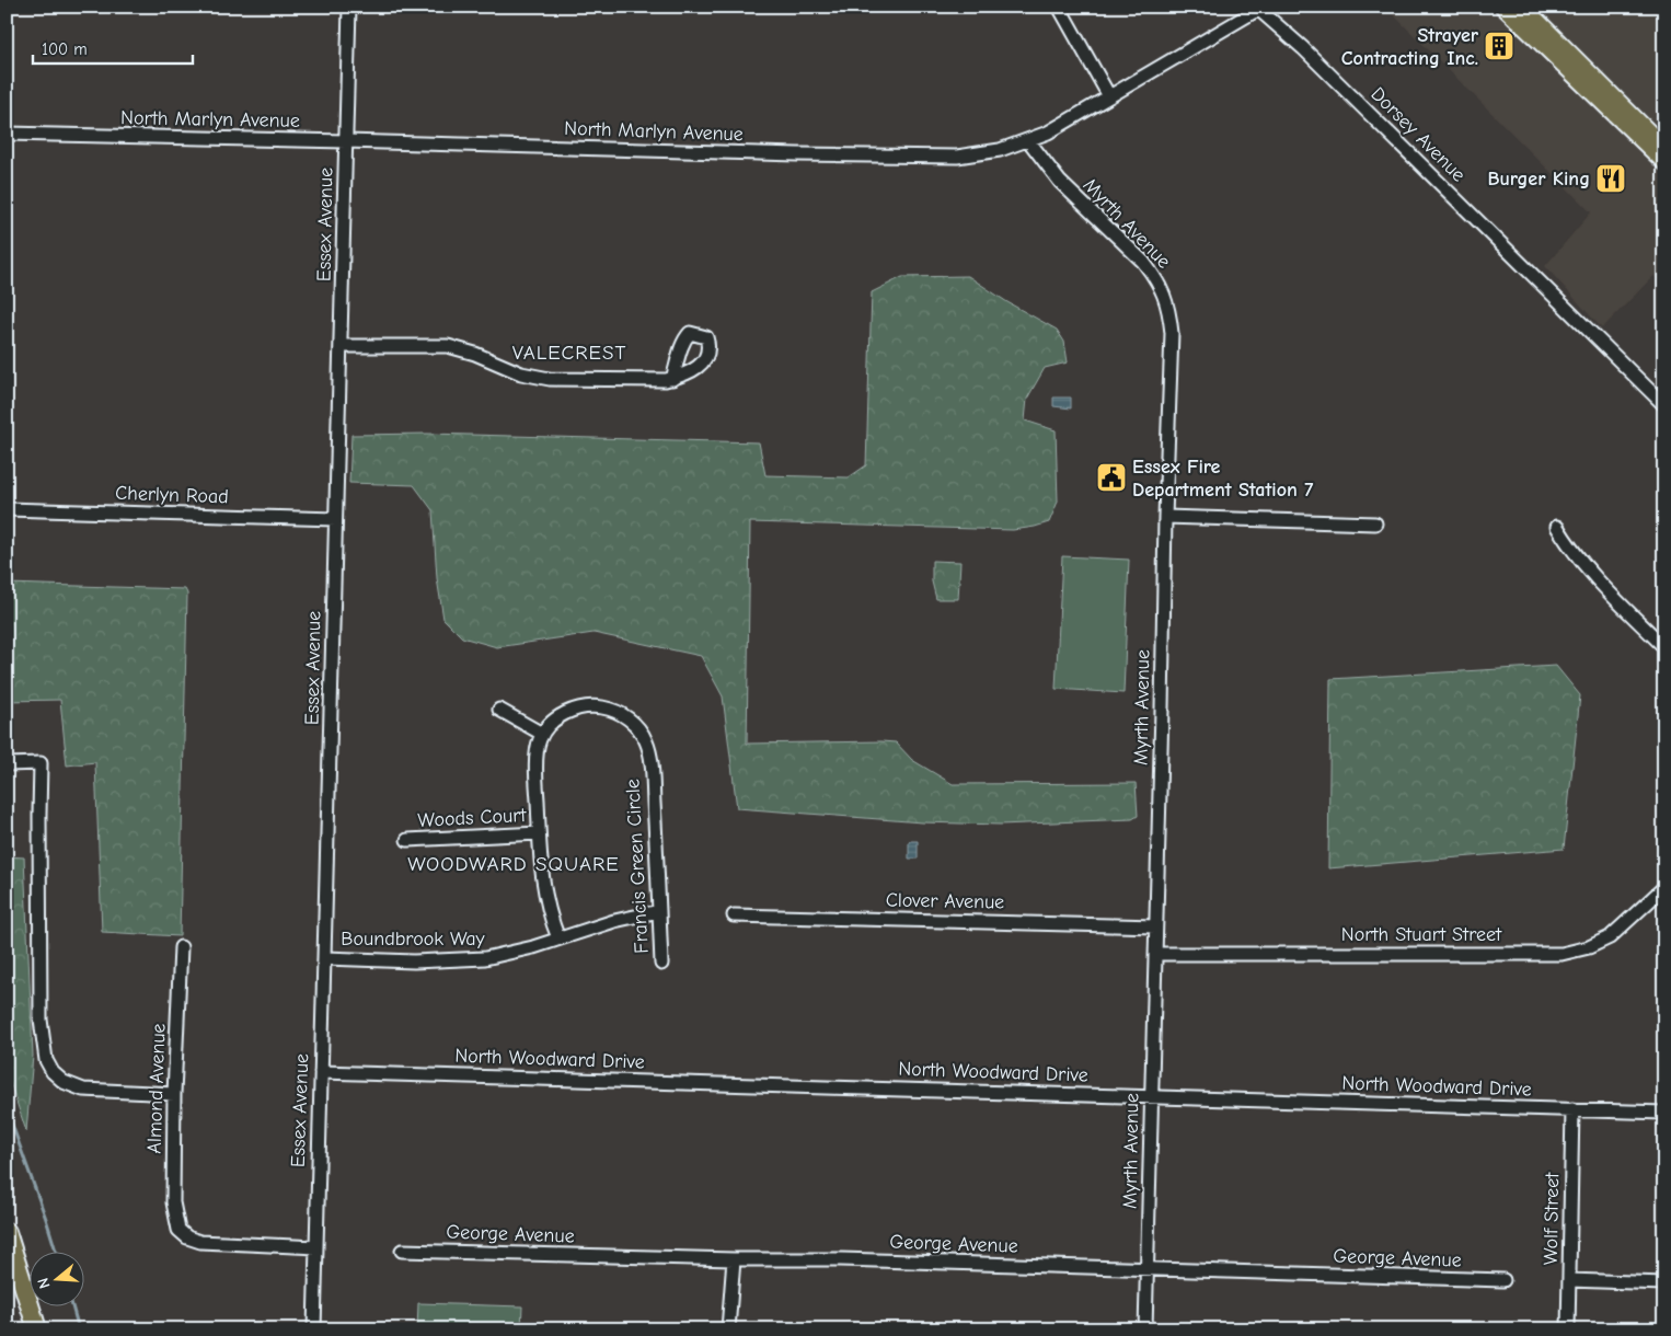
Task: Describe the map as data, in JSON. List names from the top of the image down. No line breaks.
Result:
{"streets":{"street":["North Marlyn Avenue","Dorsey Avenue","Myrth Avenue","Essex Avenue","Cherlyn Road","Woods Court","Francis Green Circle","Clover Avenue","North Stuart Street","Boundbrook Way","North Woodward Drive","Almond Avenue","Wolf Street","George Avenue"]},"crossings":[["North Marlyn Avenue","Dorsey Avenue"],["North Marlyn Avenue","Myrth Avenue"],["North Marlyn Avenue","Essex Avenue"],["Myrth Avenue","Clover Avenue"],["Myrth Avenue","North Stuart Street"],["Myrth Avenue","North Woodward Drive"],["Myrth Avenue","George Avenue"],["Essex Avenue","Cherlyn Road"],["Essex Avenue","Boundbrook Way"],["Essex Avenue","North Woodward Drive"],["Essex Avenue","Almond Avenue"],["Francis Green Circle","Boundbrook Way"],["North Woodward Drive","Wolf Street"]],"districts":["VALECREST","WOODWARD SQUARE"],"places":{"building":["Strayer Contracting Inc."],"restaurant":["Burger King"],"public building":["Essex Fire Department Station 7"]},"scale_bar":"100 m","north":"left"}
